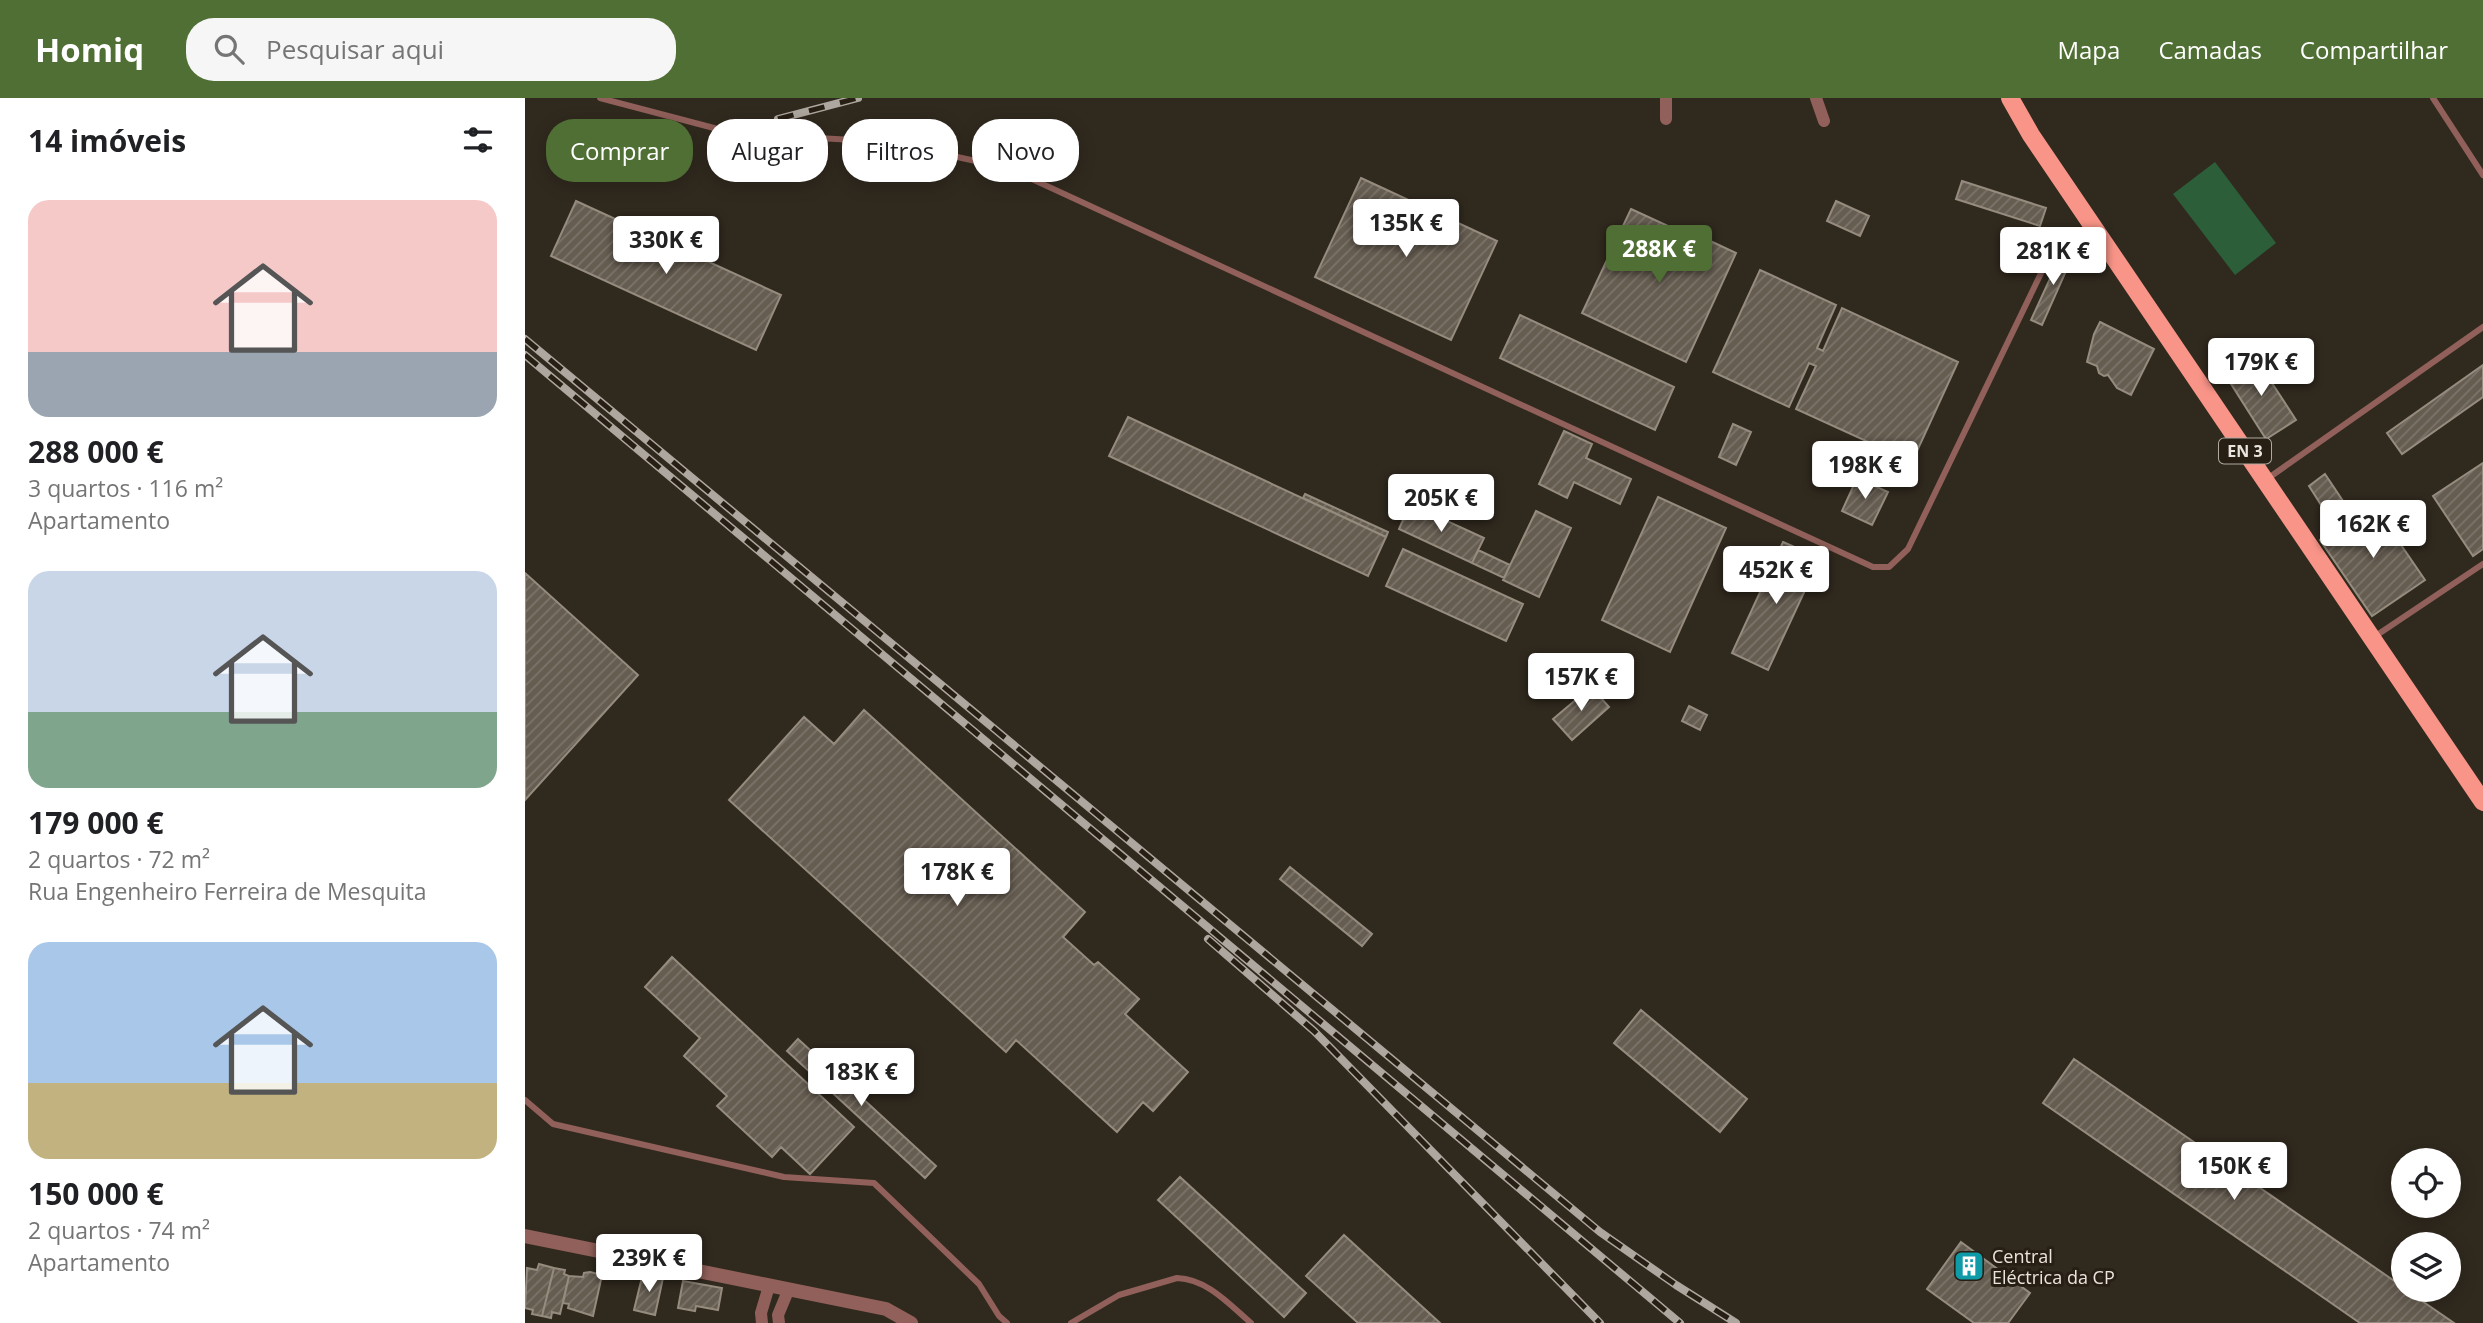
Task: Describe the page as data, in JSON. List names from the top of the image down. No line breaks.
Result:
{"streets":{"main road":["EN 3"]},"places":{"building":["Central Eléctrica da CP"]},"page":{"header":"Homiq","search":"Pesquisar aqui","nav":["Mapa","Camadas","Compartilhar"],"heading":"14 imóveis","chip":["Comprar","Alugar","Filtros","Novo"],"list":[{"name":"288 000 €","note":"3 quartos · 116 m² · Apartamento"},{"name":"179 000 €","note":"2 quartos · 72 m² · Rua Engenheiro Ferreira de Mesquita"},{"name":"150 000 €","note":"2 quartos · 74 m² · Apartamento"}],"price":["135K €","330K €","288K €","281K €","179K €","198K €","205K €","162K €","452K €","157K €","178K €","183K €","150K €","239K €"]}}
